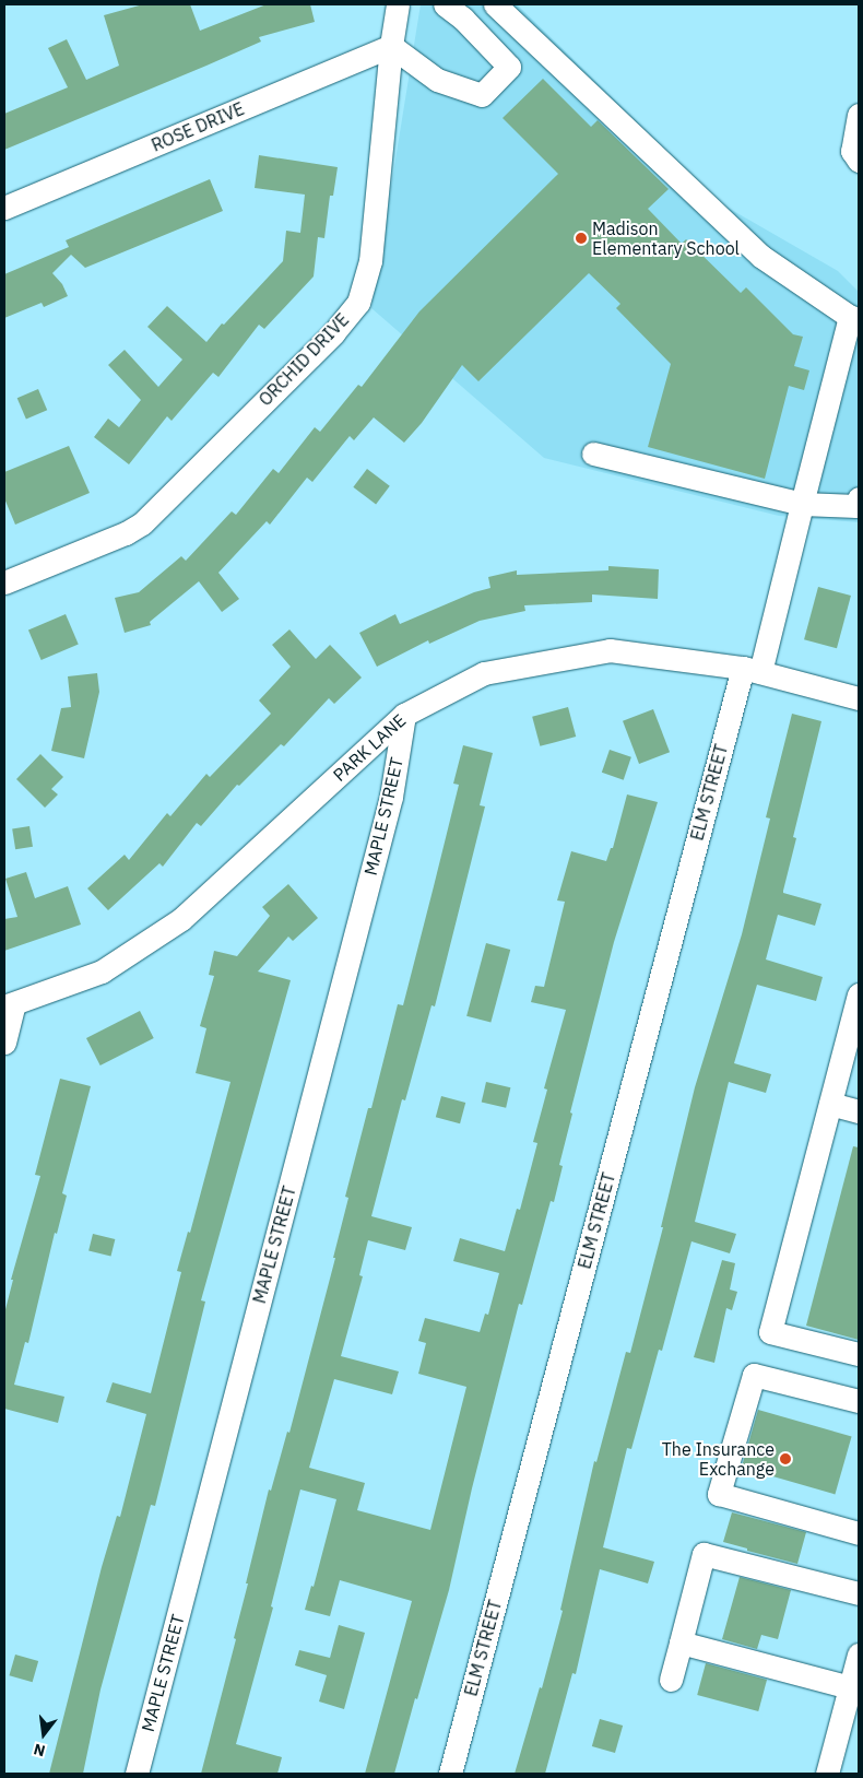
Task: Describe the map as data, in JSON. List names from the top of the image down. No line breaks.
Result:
{"streets":{"street":["ROSE DRIVE","ORCHID DRIVE","PARK LANE","ELM STREET","MAPLE STREET"]},"crossings":[["ROSE DRIVE","ORCHID DRIVE"],["PARK LANE","ELM STREET"],["PARK LANE","MAPLE STREET"]],"places":["Madison Elementary School","The Insurance Exchange"],"north":"bottom"}
